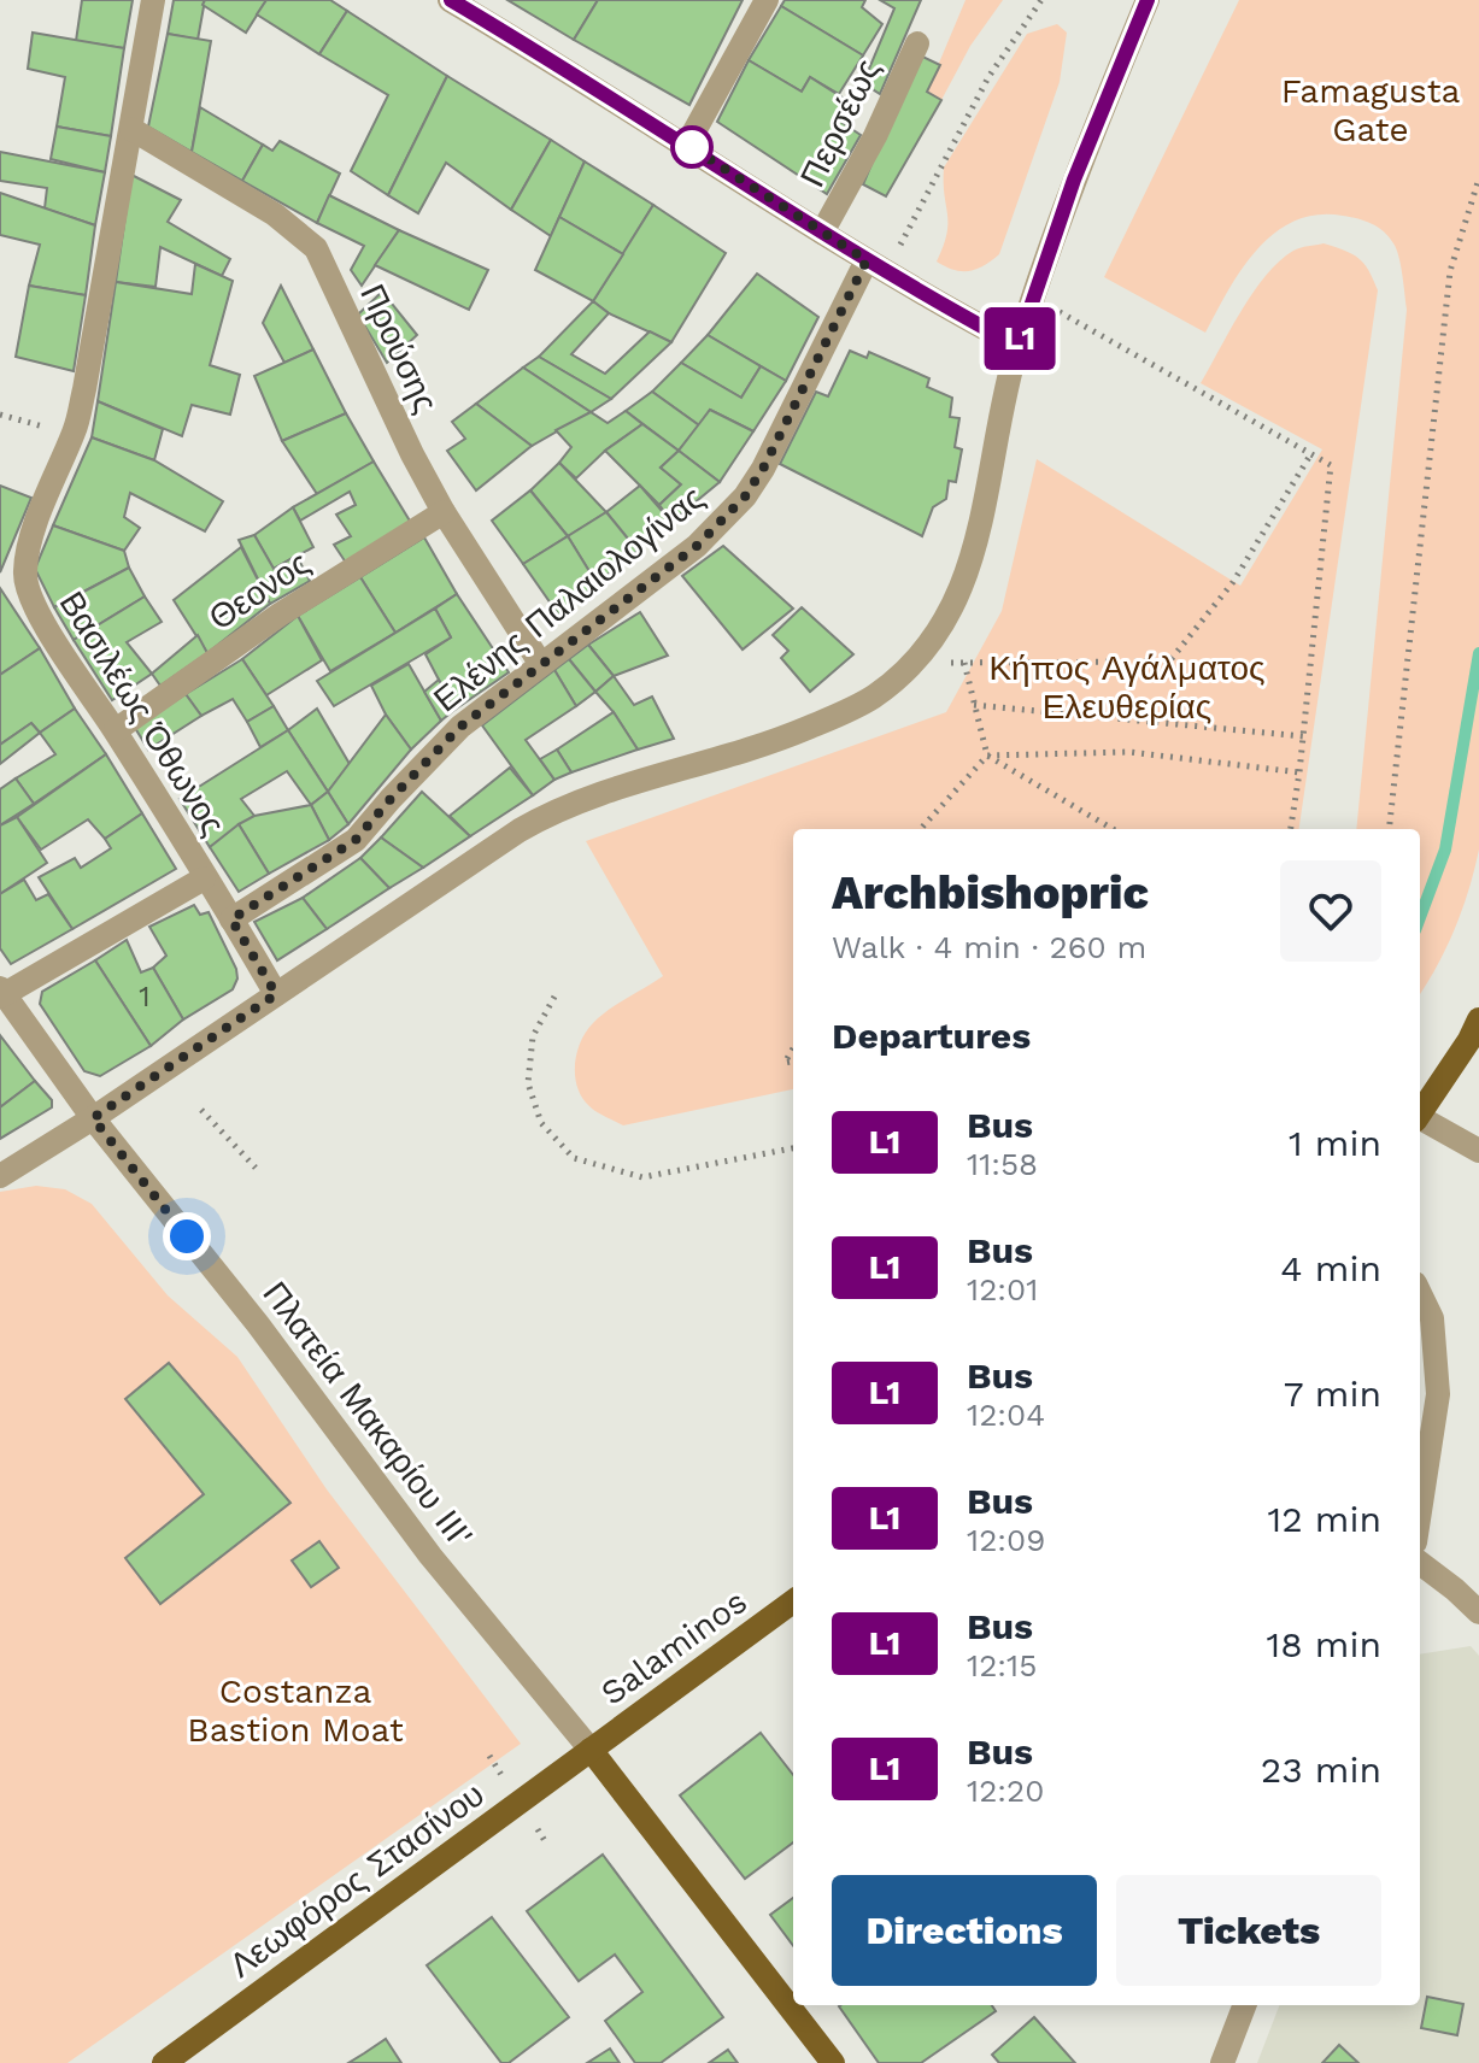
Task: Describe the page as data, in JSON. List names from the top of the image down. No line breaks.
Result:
{"streets":{"main road":["Salaminos","Λεωφόρος Στασίνου"],"street":["Περσέως","Προύσης","Θεονος","Ελένης Παλαιολογίνας","Βασιλέως Όθωνος","Πλατεία Μακαρίου ΙΙΙ'"]},"crossings":[["Προύσης","Θεονος"],["Προύσης","Ελένης Παλαιολογίνας"],["Προύσης","Βασιλέως Όθωνος"],["Θεονος","Βασιλέως Όθωνος"],["Ελένης Παλαιολογίνας","Βασιλέως Όθωνος"],["Πλατεία Μακαρίου ΙΙΙ'","Salaminos"],["Πλατεία Μακαρίου ΙΙΙ'","Λεωφόρος Στασίνου"],["Salaminos","Λεωφόρος Στασίνου"]],"parks":["Famagusta Gate","Κήπος Αγάλματος Ελευθερίας","Costanza Bastion Moat"],"lines":["bus line L1"],"house_numbers":["1"],"page":{"on_map":"L1","heading":[["Archbishopric","Walk · 4 min · 260 m"],"Departures"],"list":[{"mark":"L1","name":"Bus","note":"11:58","value":"1 min"},{"mark":"L1","name":"Bus","note":"12:01","value":"4 min"},{"mark":"L1","name":"Bus","note":"12:04","value":"7 min"},{"mark":"L1","name":"Bus","note":"12:09","value":"12 min"},{"mark":"L1","name":"Bus","note":"12:15","value":"18 min"},{"mark":"L1","name":"Bus","note":"12:20","value":"23 min"}],"buttons":["Directions","Tickets"]}}
